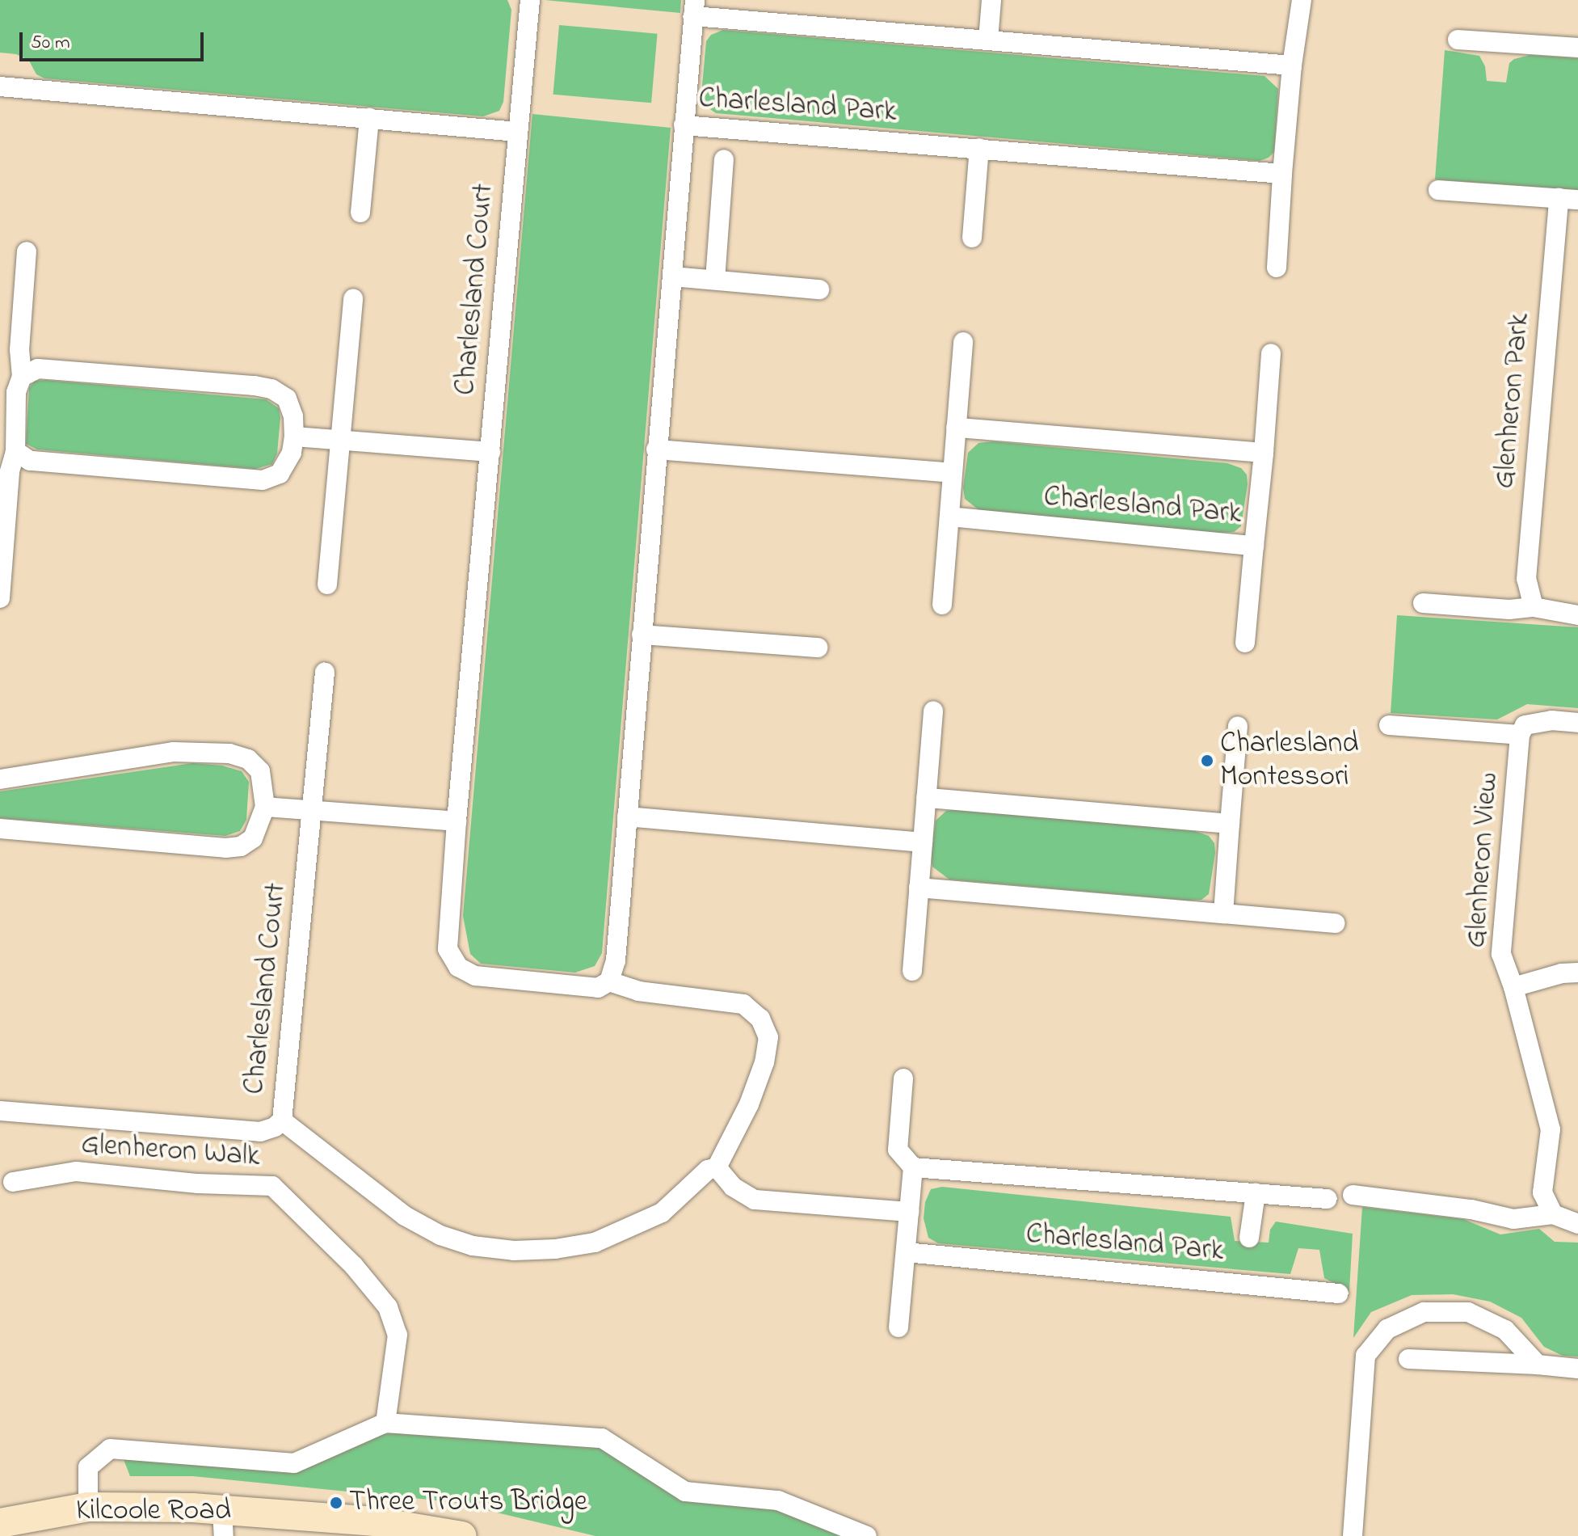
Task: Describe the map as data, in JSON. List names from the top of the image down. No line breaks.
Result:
{"streets":{"main road":["Kilcoole Road"],"street":["Charlesland Park","Charlesland Court","Glenheron Park","Glenheron View","Glenheron Walk"]},"crossings":[["Charlesland Park","Charlesland Court"]],"places":["Charlesland Montessori","Three Trouts Bridge"],"scale_bar":"50 m"}
